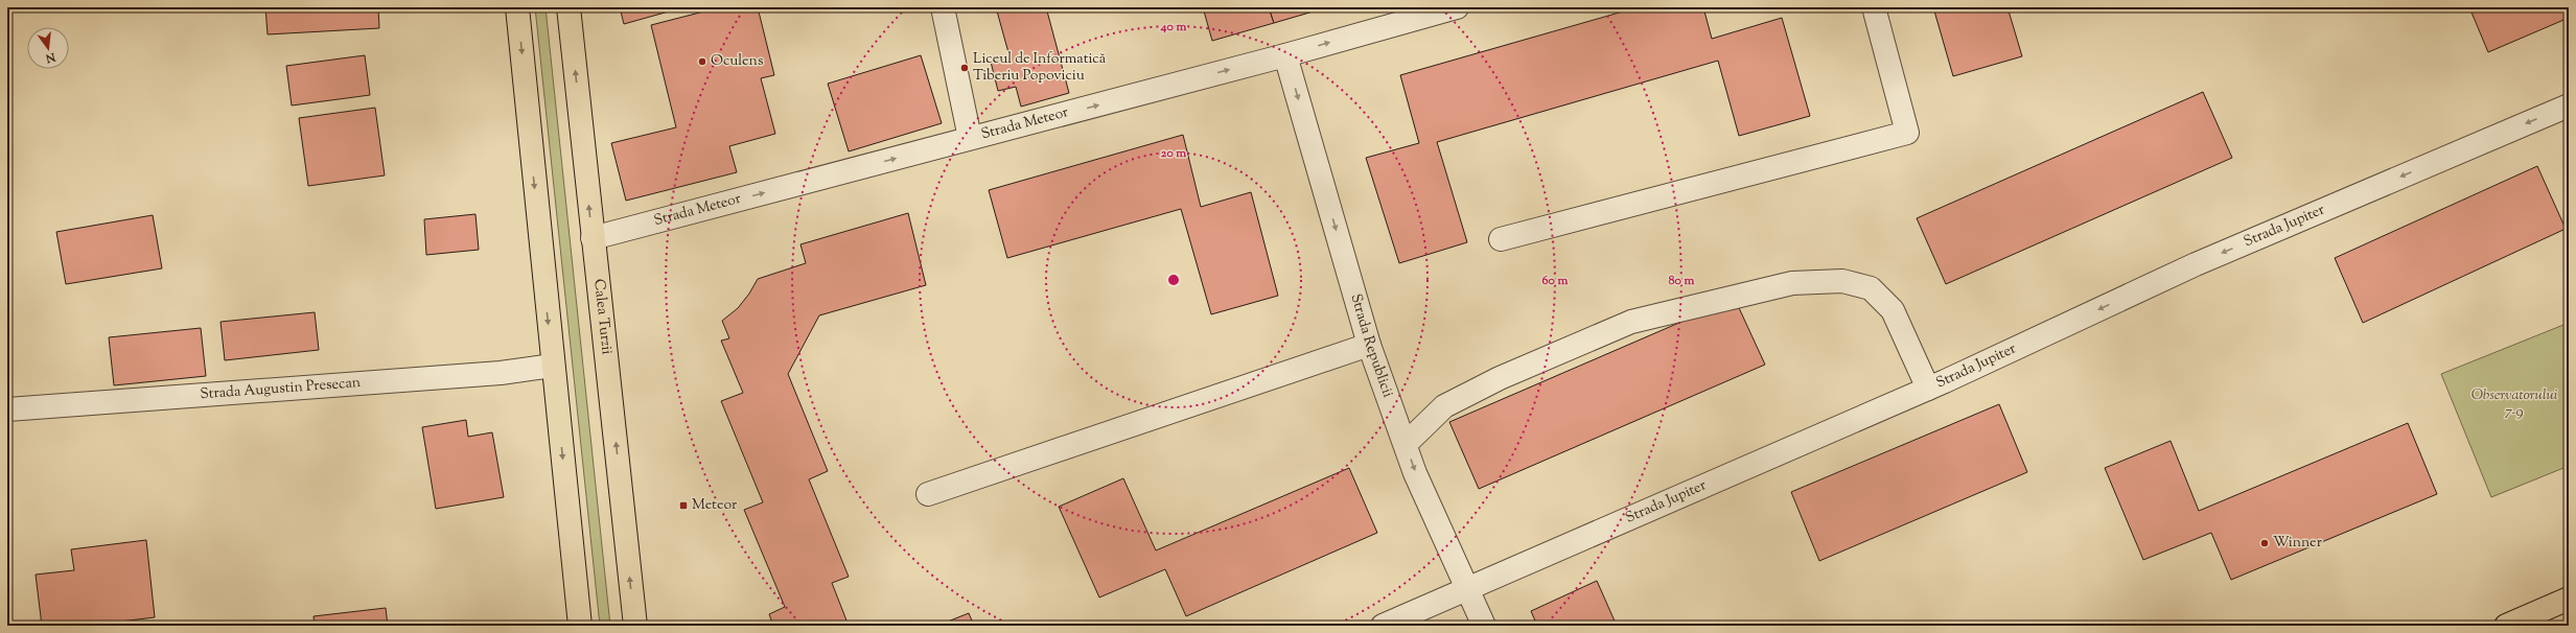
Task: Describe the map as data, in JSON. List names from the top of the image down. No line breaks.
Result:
{"streets":{"main road":["Calea Turzii"],"street":["Strada Meteor","Strada Jupiter","Strada Republicii","Strada Augustin Presecan"]},"crossings":[["Strada Meteor","Calea Turzii"],["Strada Meteor","Strada Republicii"],["Strada Jupiter","Strada Republicii"]],"one_way":["Strada Meteor","Strada Jupiter","Strada Republicii"],"parks":["Observatorului 7-9"],"places":{"other":["Oculens","Liceul de Informatică Tiberiu Popoviciu","Winner"],"transit":["Meteor"]},"north":"bottom","rings":["40 m","20 m","60 m","80 m"]}
